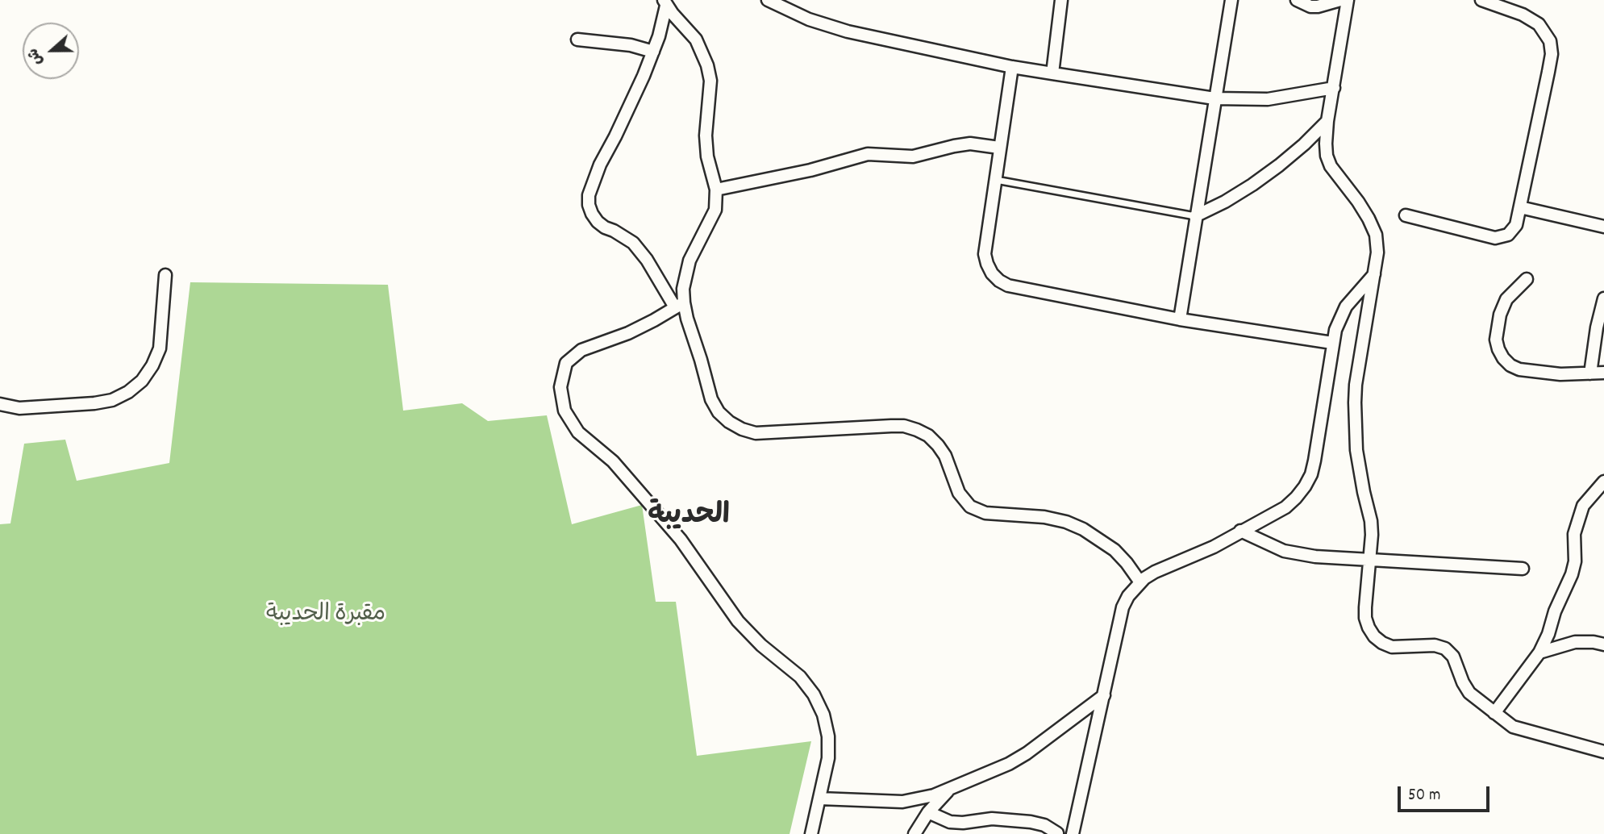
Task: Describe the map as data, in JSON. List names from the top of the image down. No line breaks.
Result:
{"districts":["الحديبة"],"parks":["مقبرة الحديبة"],"scale_bar":"50 m","north":"left"}
